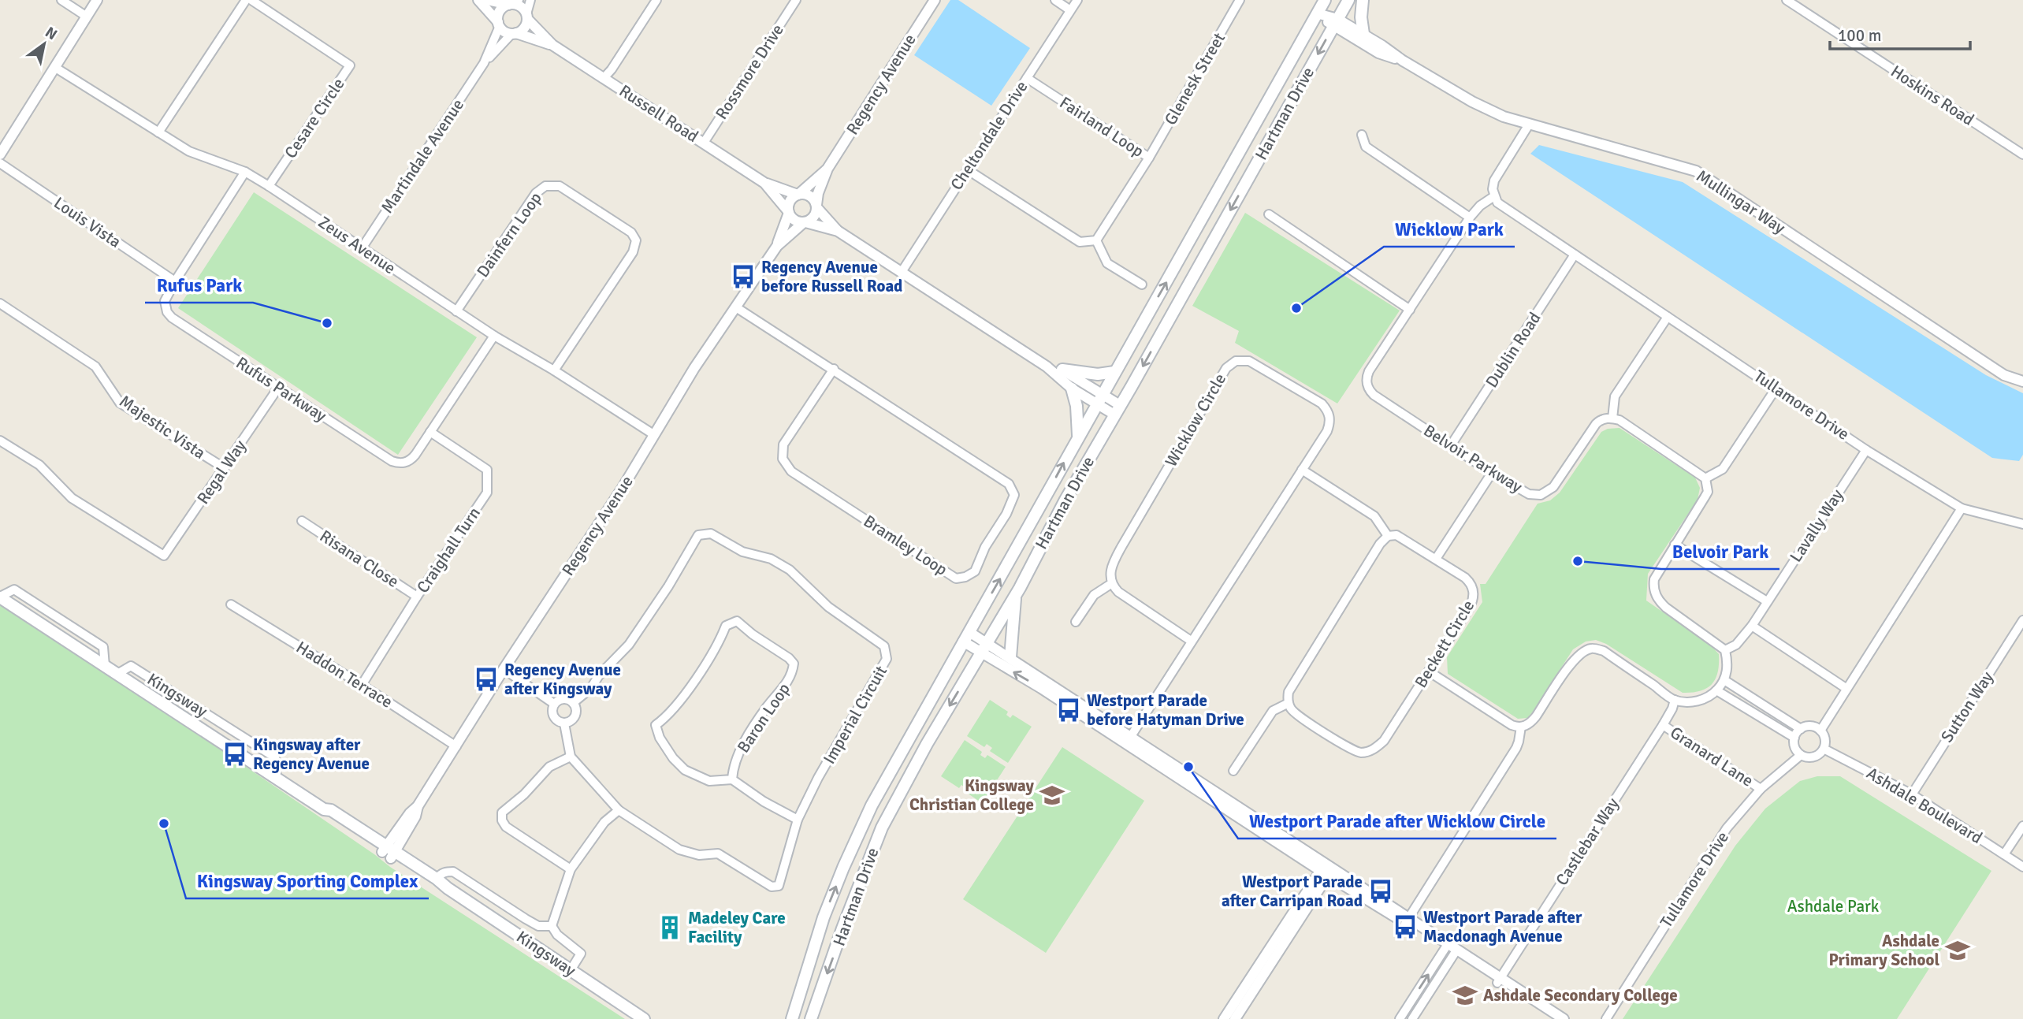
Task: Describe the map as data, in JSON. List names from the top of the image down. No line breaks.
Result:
{"streets":{"main road":["Hartman Drive","Kingsway"],"street":["Rossmore Drive","Glenesk Street","Regency Avenue","Hoskins Road","Russell Road","Cesare Circle","Fairland Loop","Cheltondale Drive","Martindale Avenue","Mullingar Way","Louis Vista","Dainfern Loop","Zeus Avenue","Dublin Road","Rufus Parkway","Tullamore Drive","Wicklow Circle","Majestic Vista","Belvoir Parkway","Regal Way","Lavally Way","Bramley Loop","Craighall Turn","Risana Close","Beckett Circle","Haddon Terrace","Sutton Way","Imperial Circuit","Baron Loop","Granard Lane","Ashdale Boulevard","Castlebar Way"]},"crossings":[["Rossmore Drive","Russell Road"],["Glenesk Street","Fairland Loop"],["Regency Avenue","Russell Road"],["Regency Avenue","Zeus Avenue"],["Regency Avenue","Bramley Loop"],["Regency Avenue","Haddon Terrace"],["Regency Avenue","Kingsway"],["Russell Road","Martindale Avenue"],["Hartman Drive","Mullingar Way"],["Cesare Circle","Zeus Avenue"],["Fairland Loop","Cheltondale Drive"],["Martindale Avenue","Zeus Avenue"],["Louis Vista","Rufus Parkway"],["Dainfern Loop","Zeus Avenue"],["Zeus Avenue","Rufus Parkway"],["Dublin Road","Tullamore Drive"],["Dublin Road","Belvoir Parkway"],["Rufus Parkway","Regal Way"],["Rufus Parkway","Craighall Turn"],["Tullamore Drive","Belvoir Parkway"],["Tullamore Drive","Lavally Way"],["Tullamore Drive","Granard Lane"],["Tullamore Drive","Ashdale Boulevard"],["Majestic Vista","Regal Way"],["Craighall Turn","Risana Close"],["Craighall Turn","Haddon Terrace"],["Sutton Way","Ashdale Boulevard"],["Granard Lane","Castlebar Way"]],"parks":["Ashdale Park"],"places":{"bus stop":["Regency Avenue before Russell Road","Regency Avenue after Kingsway","Westport Parade before Hatyman Drive","Kingsway after Regency Avenue","Westport Parade after Carripan Road","Westport Parade after Macdonagh Avenue"],"other":["Wicklow Park","Rufus Park","Belvoir Park","Westport Parade after Wicklow Circle","Kingsway Sporting Complex"],"school or university":["Kingsway Christian College","Ashdale Primary School","Ashdale Secondary College"],"building":["Madeley Care Facility"]},"scale_bar":"100 m","north":"top right"}
